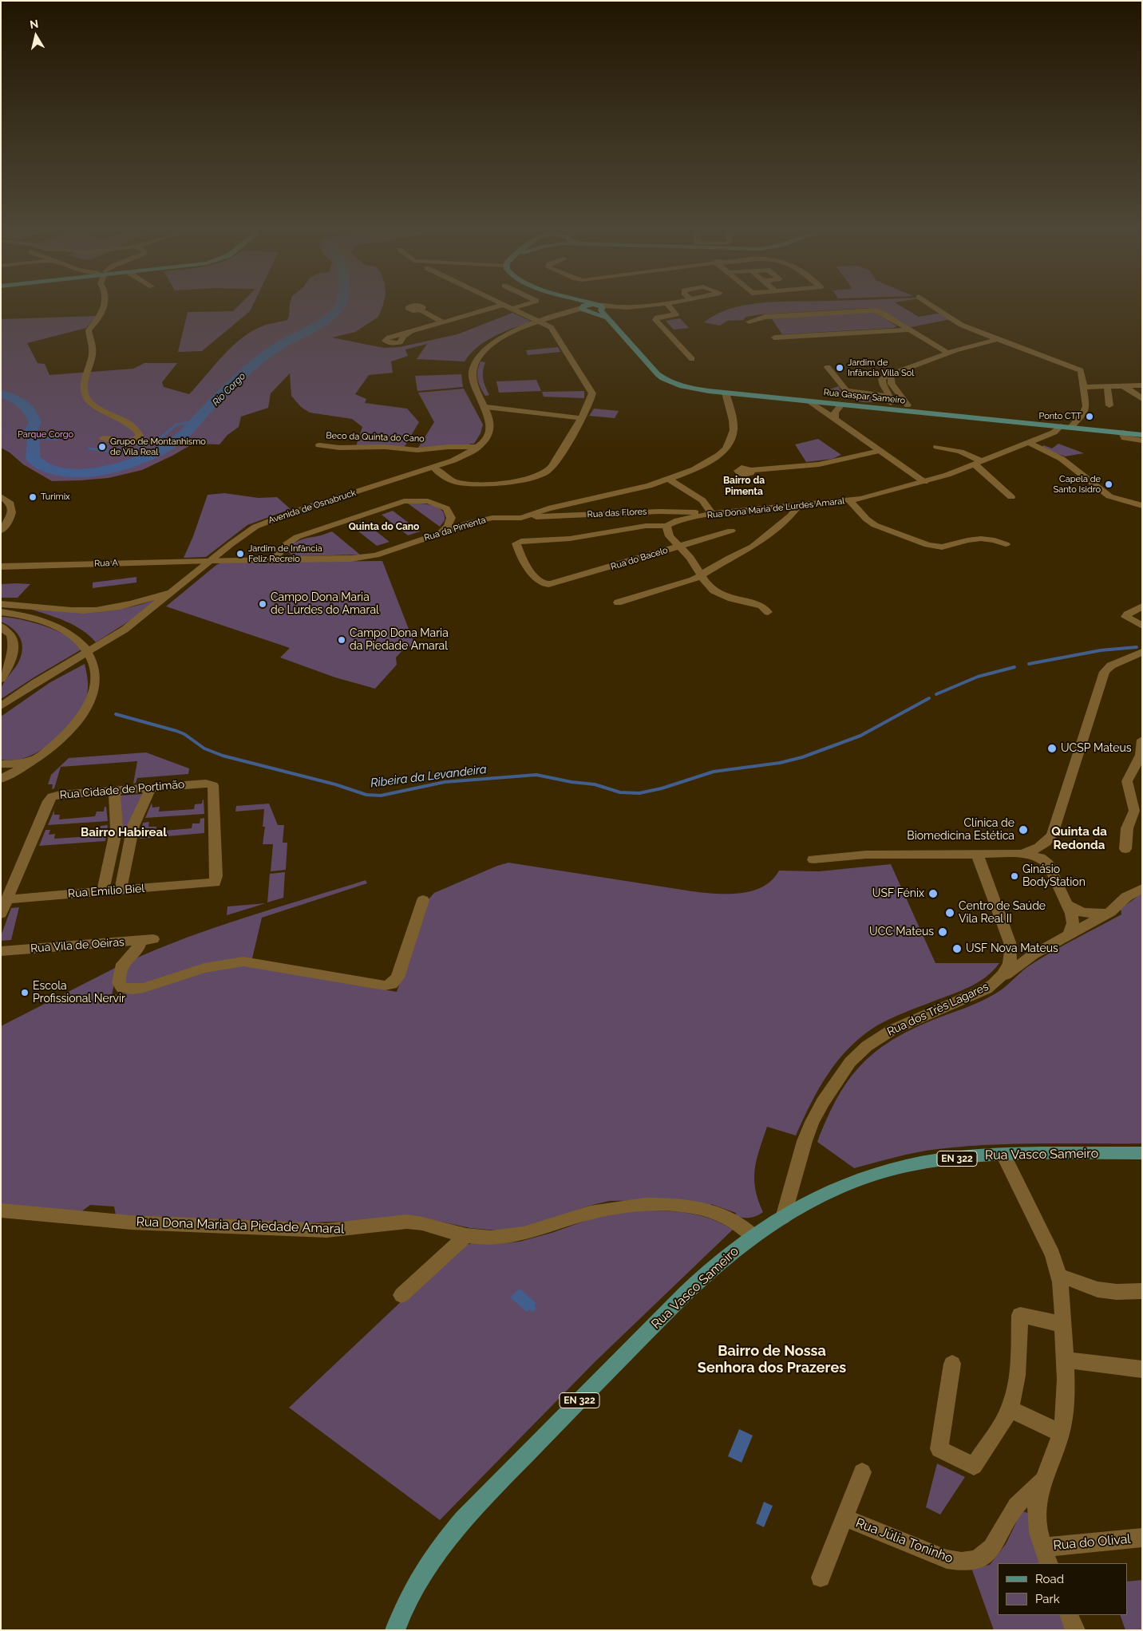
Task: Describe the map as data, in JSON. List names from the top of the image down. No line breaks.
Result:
{"streets":{"main road":["Rua Gaspar Sameiro","Rua Vasco Sameiro","EN 322"],"street":["Beco da Quinta do Cano","Avenida de Osnabruck","Rua Dona Maria de Lurdes Amaral","Rua das Flores","Rua da Pimenta","Rua do Bacelo","Rua A","Rua Cidade de Portimão","Rua Emílio Biel","Rua Vila de Oeiras","Rua dos Três Lagares","Rua Dona Maria da Piedade Amaral","Rua Júlia Toninho","Rua do Olival"]},"crossings":[["Rua Gaspar Sameiro","Rua Dona Maria de Lurdes Amaral"],["Rua Gaspar Sameiro","Rua da Pimenta"],["Beco da Quinta do Cano","Avenida de Osnabruck"],["Avenida de Osnabruck","Rua da Pimenta"],["Avenida de Osnabruck","Rua A"],["Rua Dona Maria de Lurdes Amaral","Rua das Flores"],["Rua Dona Maria de Lurdes Amaral","Rua do Bacelo"],["Rua das Flores","Rua da Pimenta"],["Rua da Pimenta","Rua A"],["Rua Cidade de Portimão","Rua Emílio Biel"],["Rua dos Três Lagares","Rua Vasco Sameiro"],["Rua Vasco Sameiro","Rua Dona Maria da Piedade Amaral"]],"districts":["Bairro da Pimenta","Quinta do Cano","Quinta da Redonda","Bairro Habireal","Bairro de Nossa Senhora dos Prazeres"],"water":["Rio Corgo","Ribeira da Levandeira"],"parks":["Parque Corgo"],"places":["Jardim de Infância Villa Sol","Ponto CTT","Grupo de Montanhismo de Vila Real","Capela de Santo Isidro","Turimix","Jardim de Infância Feliz Recreio","Campo Dona Maria de Lurdes do Amaral","Campo Dona Maria da Piedade Amaral","UCSP Mateus","Clínica de Biomedicina Estética","Ginásio BodyStation","USF Fénix","Centro de Saúde Vila Real II","UCC Mateus","USF Nova Mateus","Escola Profissional Nervir"],"legend":["Road","Park"],"north":"top"}
